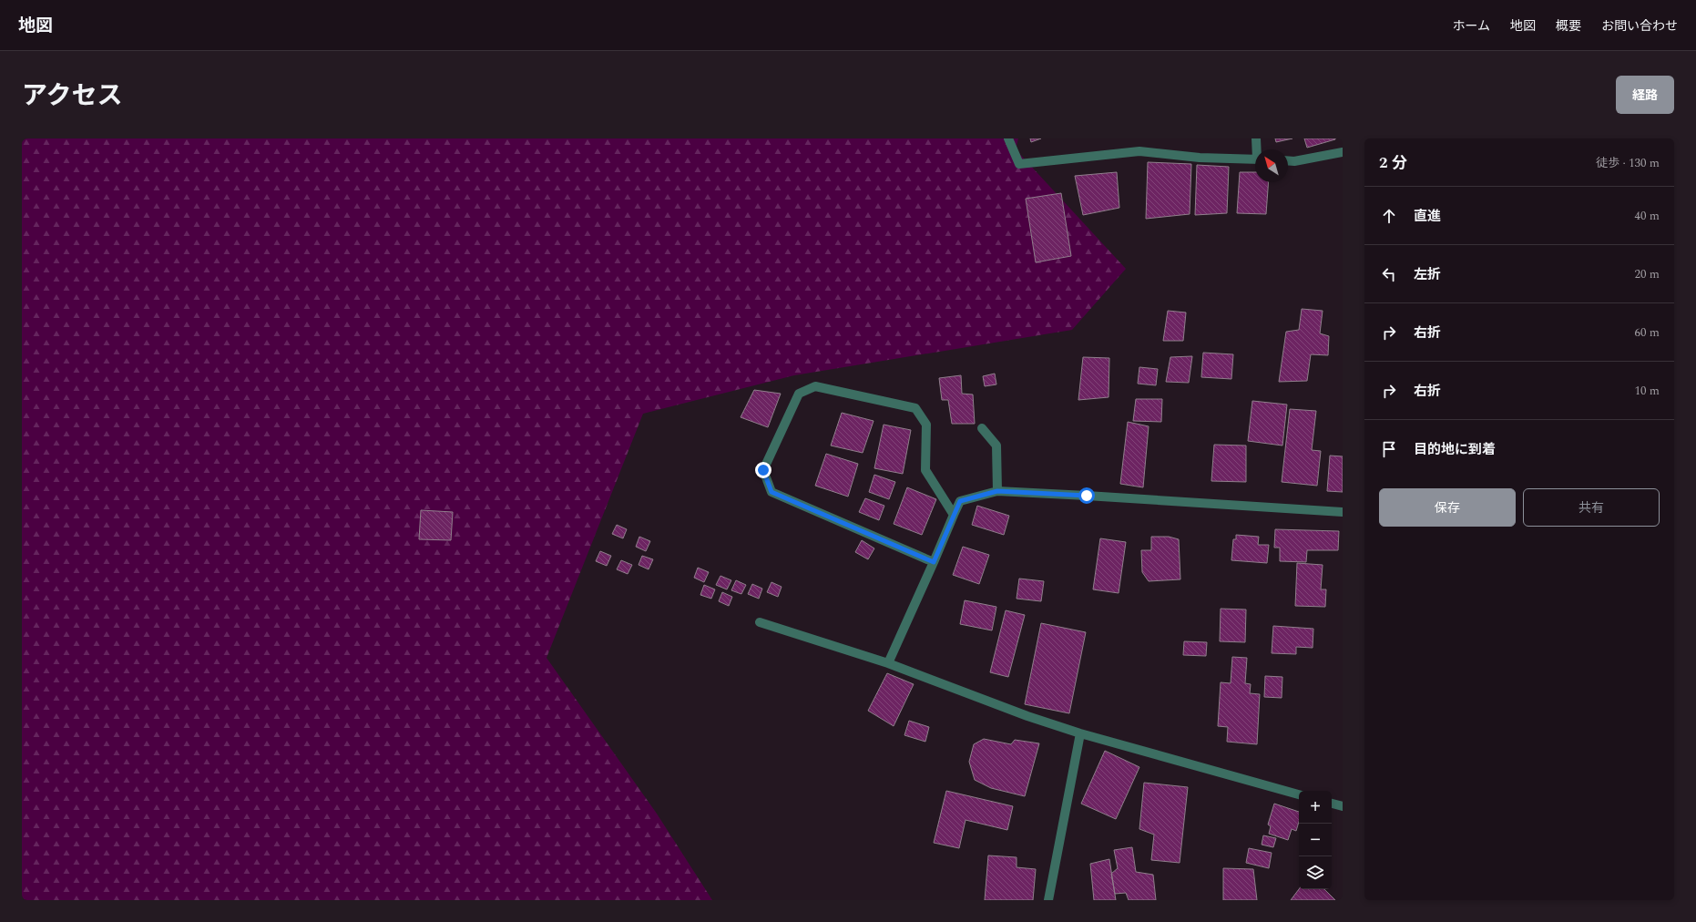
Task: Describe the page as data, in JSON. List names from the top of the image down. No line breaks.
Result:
{"north":"top left","page":{"header":"地図","nav":["ホーム","地図","概要","お問い合わせ"],"title":"アクセス","buttons":["経路",["保存","共有"]],"heading":["2 分","徒歩 · 130 m"],"list":[["直進","40 m"],["左折","20 m"],["右折","60 m"],["右折","10 m"],"目的地に到着"],"map_buttons":["+","−"]}}
